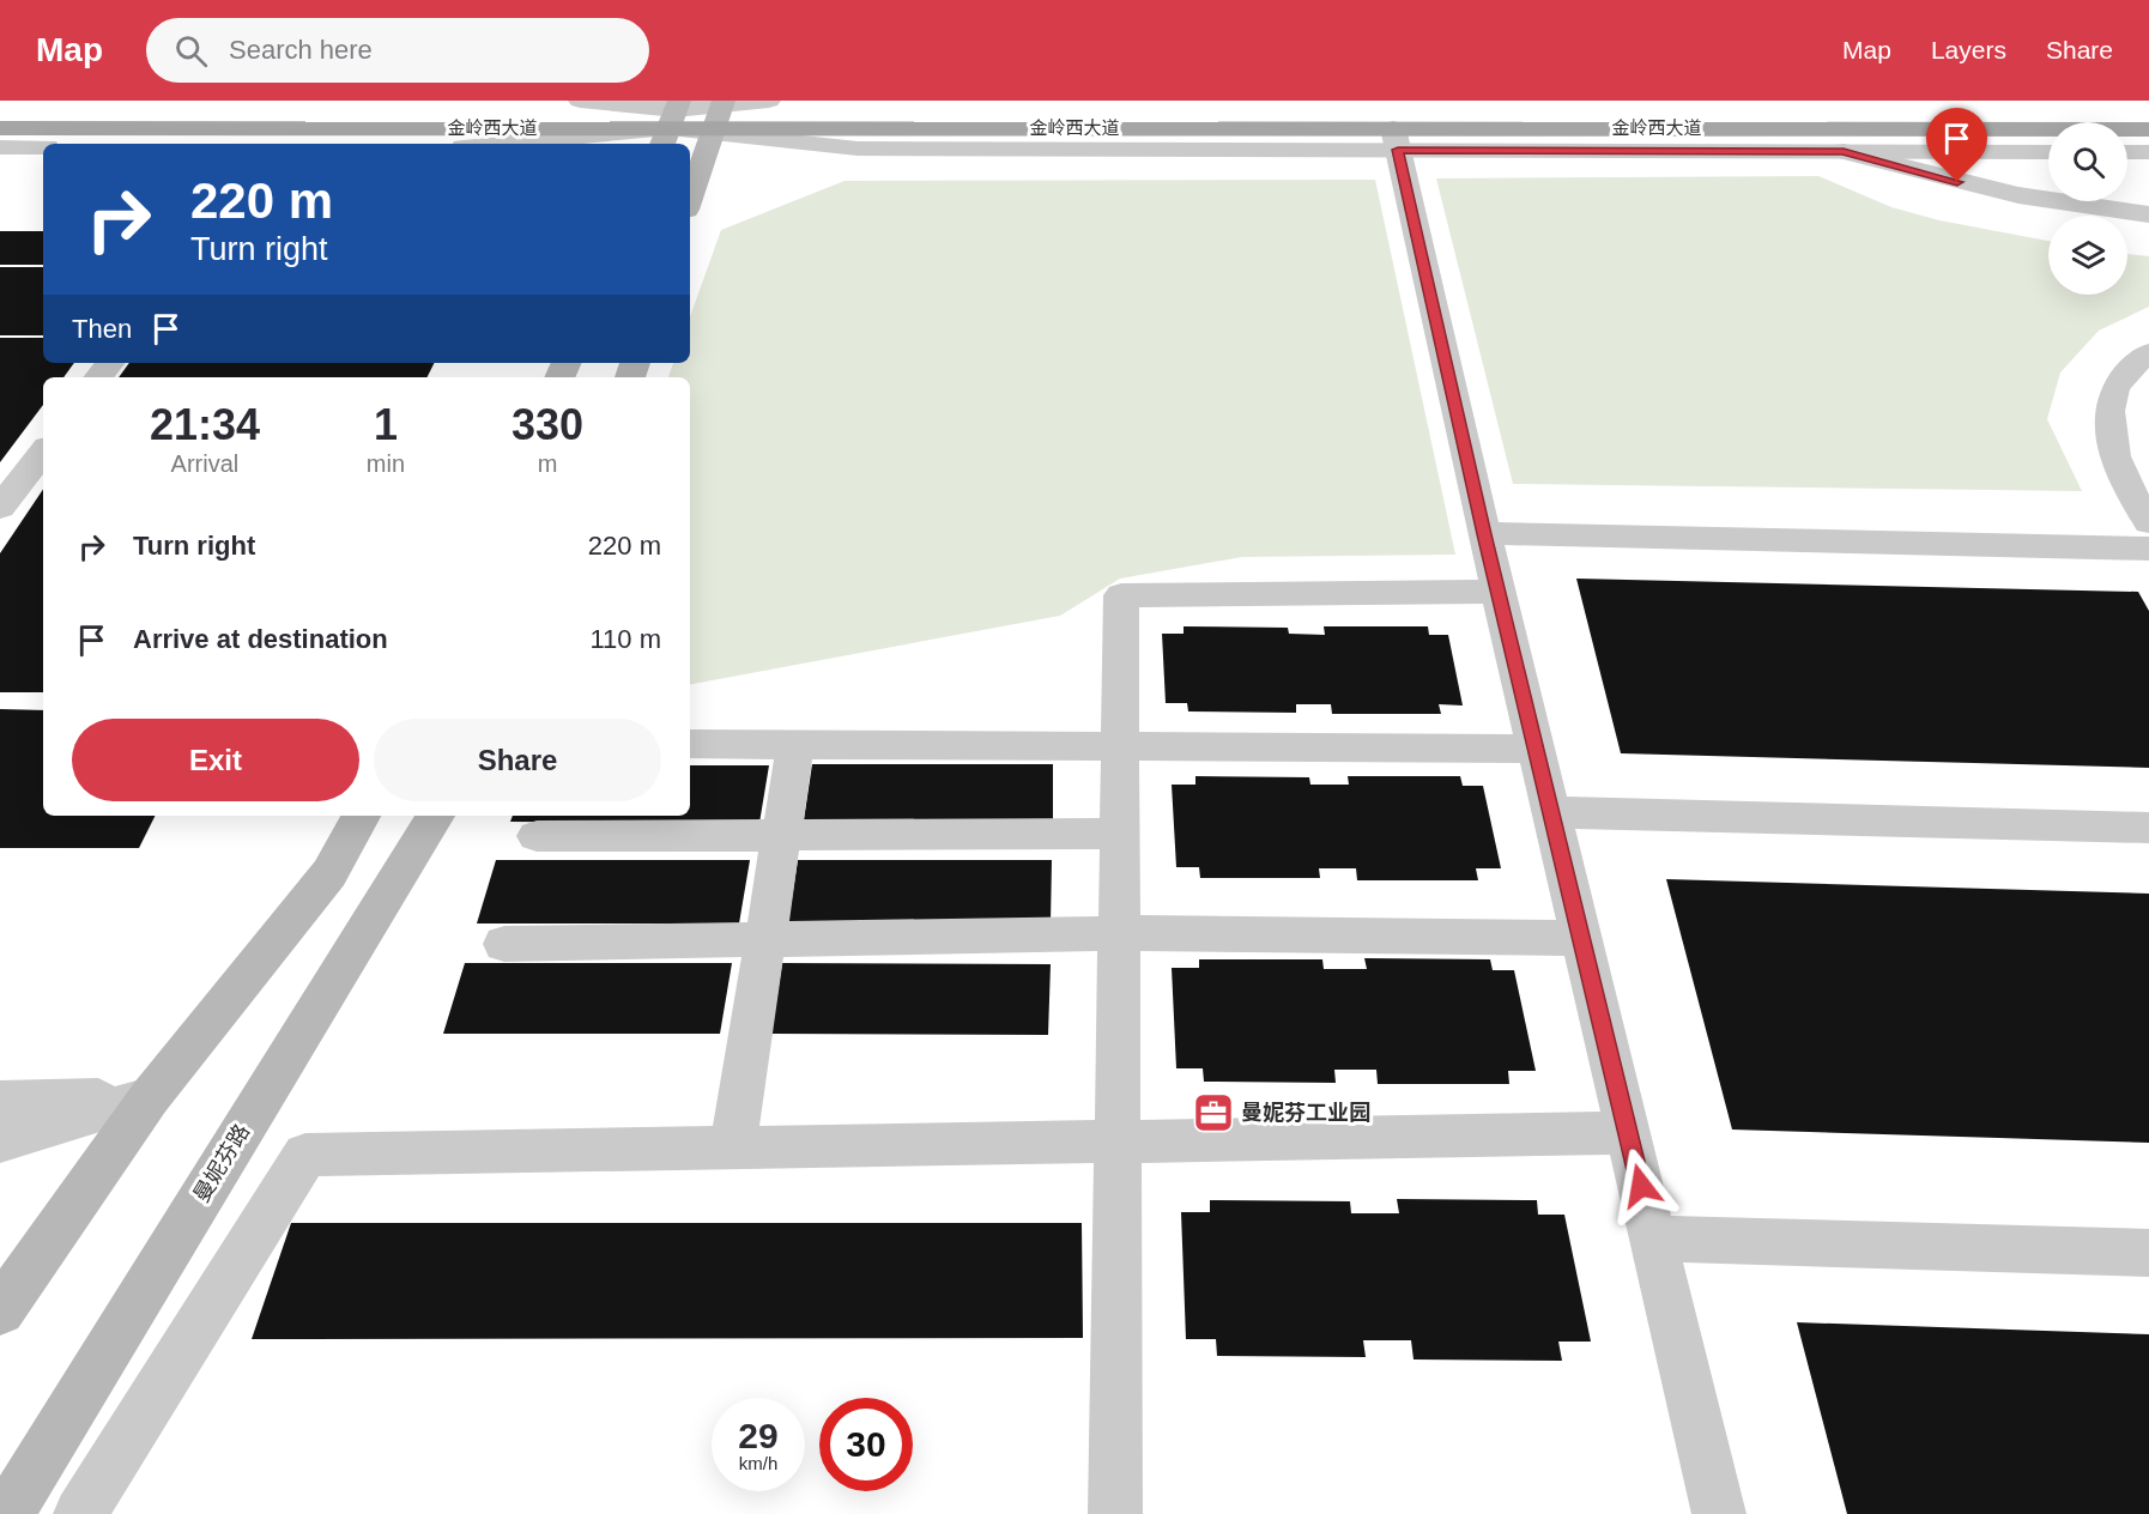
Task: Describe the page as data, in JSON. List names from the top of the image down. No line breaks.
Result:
{"streets":{"main road":["金岭西大道","曼妮芬路"]},"places":{"office":["曼妮芬工业园"]},"page":{"header":"Map","search":"Search here","nav":["Map","Layers","Share"],"turn":["220 m","Turn right"],"then":"Then","eta":["21:34","Arrival","1","min","330","m"],"list":[{"name":"Turn right","value":"220 m"},{"name":"Arrive at destination","value":"110 m"}],"buttons":["Exit","Share"],"speed":"29 km/h","limit":"30"}}
